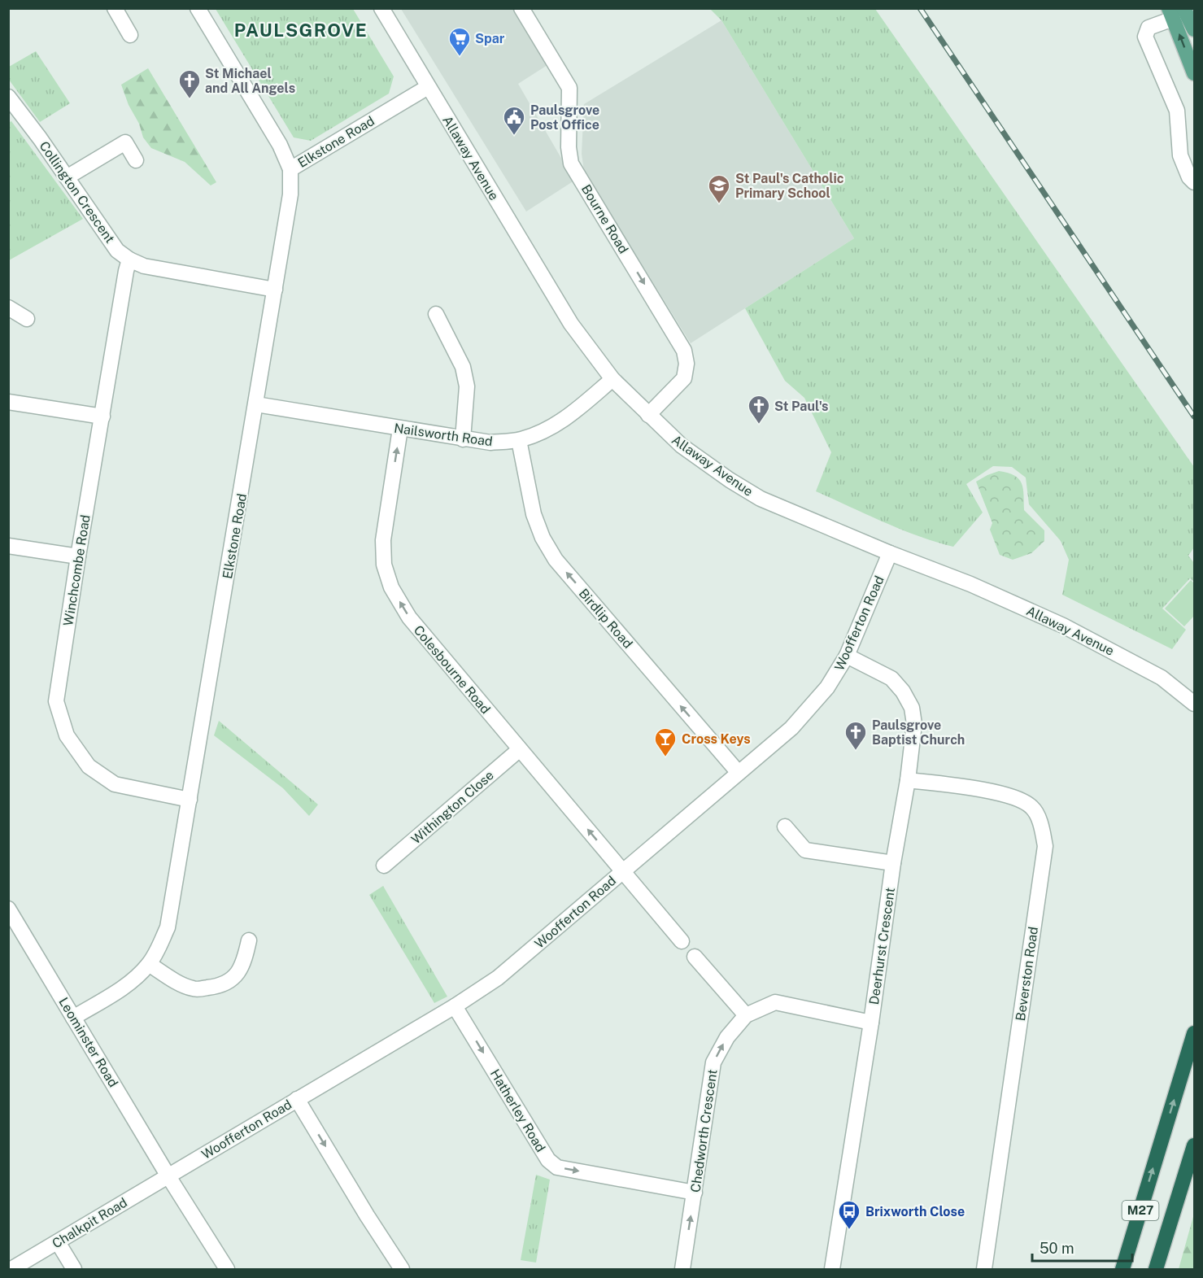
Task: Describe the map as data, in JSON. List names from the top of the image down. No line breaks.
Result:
{"streets":{"highway":["M27"],"street":["Elkstone Road","Allaway Avenue","Collington Crescent","Bourne Road","Nailsworth Road","Winchcombe Road","Birdlip Road","Woofferton Road","Colesbourne Road","Withington Close","Deerhurst Crescent","Beverston Road","Leominster Road","Hatherley Road","Chedworth Crescent","Chalkpit Road"]},"crossings":[["Elkstone Road","Allaway Avenue"],["Elkstone Road","Collington Crescent"],["Elkstone Road","Nailsworth Road"],["Elkstone Road","Winchcombe Road"],["Elkstone Road","Leominster Road"],["Allaway Avenue","Bourne Road"],["Allaway Avenue","Nailsworth Road"],["Allaway Avenue","Woofferton Road"],["Collington Crescent","Winchcombe Road"],["Nailsworth Road","Birdlip Road"],["Nailsworth Road","Colesbourne Road"],["Birdlip Road","Woofferton Road"],["Woofferton Road","Colesbourne Road"],["Woofferton Road","Deerhurst Crescent"],["Woofferton Road","Leominster Road"],["Woofferton Road","Hatherley Road"],["Woofferton Road","Chalkpit Road"],["Colesbourne Road","Withington Close"],["Deerhurst Crescent","Beverston Road"],["Deerhurst Crescent","Chedworth Crescent"],["Leominster Road","Chalkpit Road"],["Hatherley Road","Chedworth Crescent"]],"one_way":["Bourne Road","Birdlip Road","Colesbourne Road","Hatherley Road","Chedworth Crescent"],"districts":["PAULSGROVE"],"places":{"supermarket":["Spar"],"church":["St Michael and All Angels","St Paul's","Paulsgrove Baptist Church"],"public building":["Paulsgrove Post Office"],"school or university":["St Paul's Catholic Primary School"],"bar":["Cross Keys"],"bus stop":["Brixworth Close"]},"scale_bar":"50 m"}
